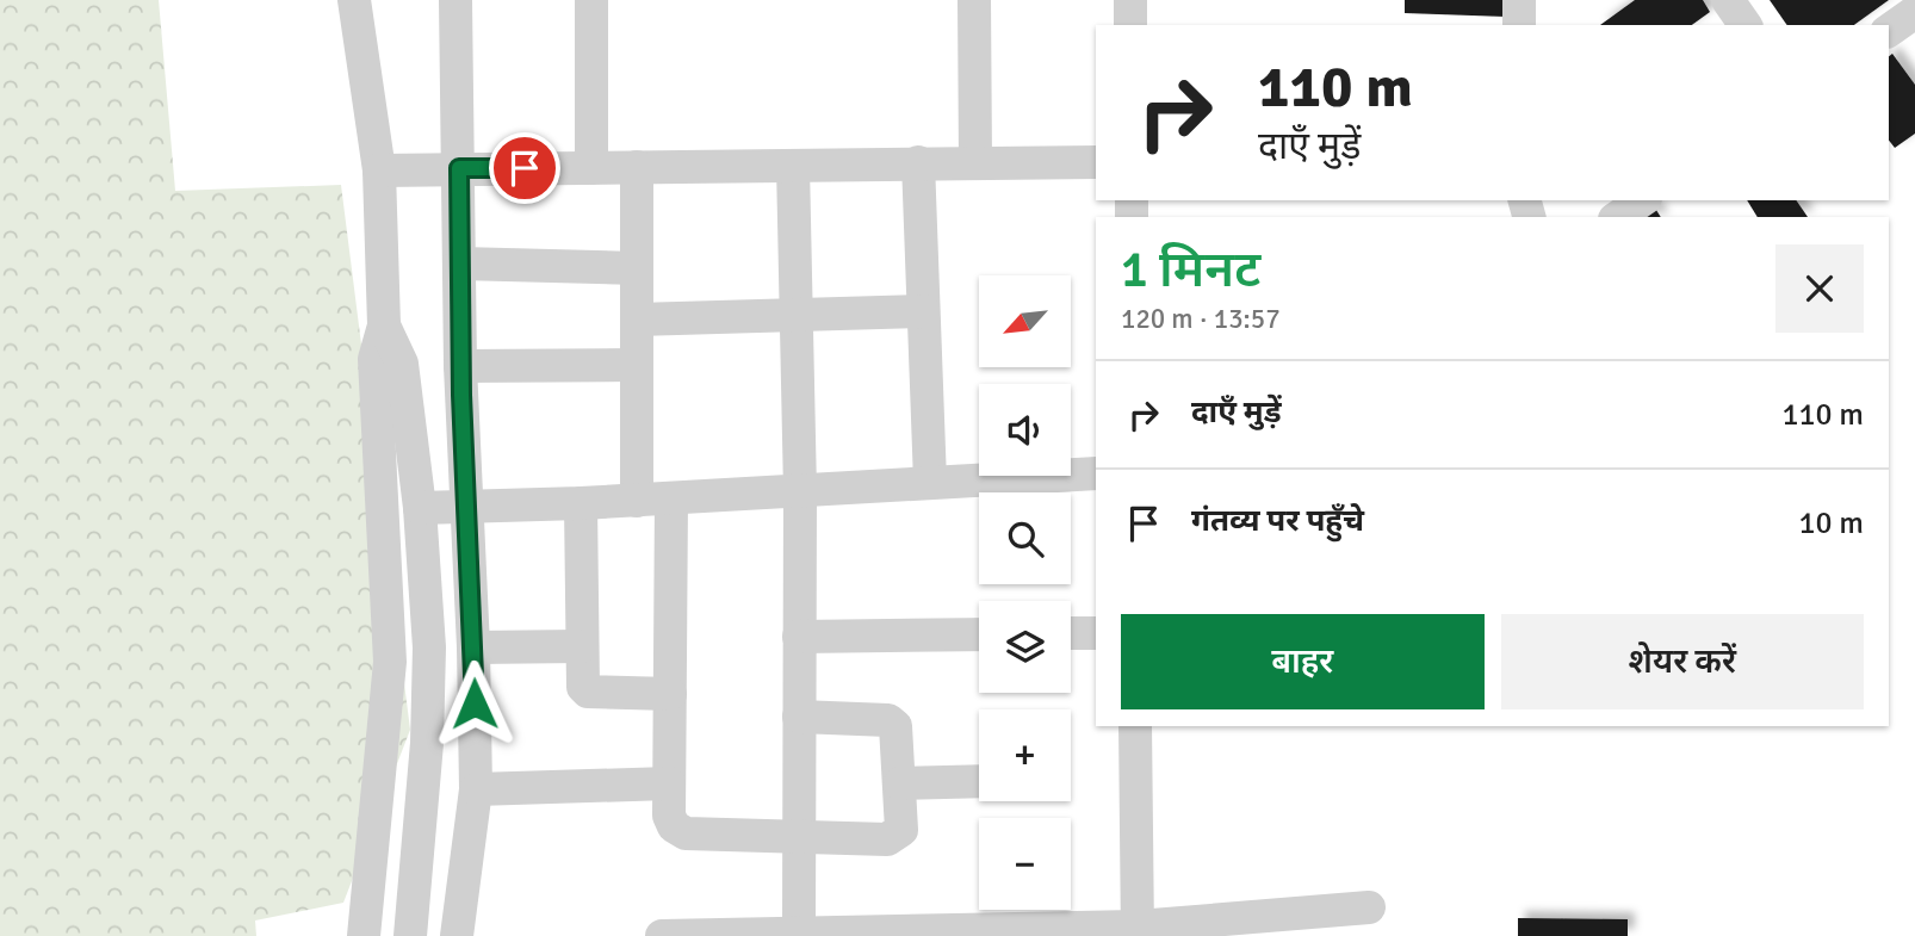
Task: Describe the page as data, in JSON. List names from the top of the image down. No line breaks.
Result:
{"north":"bottom left","page":{"turn":["110 m","दाएँ मुड़ें"],"heading":["1 मिनट","120 m · 13:57"],"map_buttons":["+","−"],"list":[{"name":"दाएँ मुड़ें","value":"110 m"},{"name":"गंतव्य पर पहुँचे","value":"10 m"}],"buttons":["बाहर","शेयर करें"]}}
